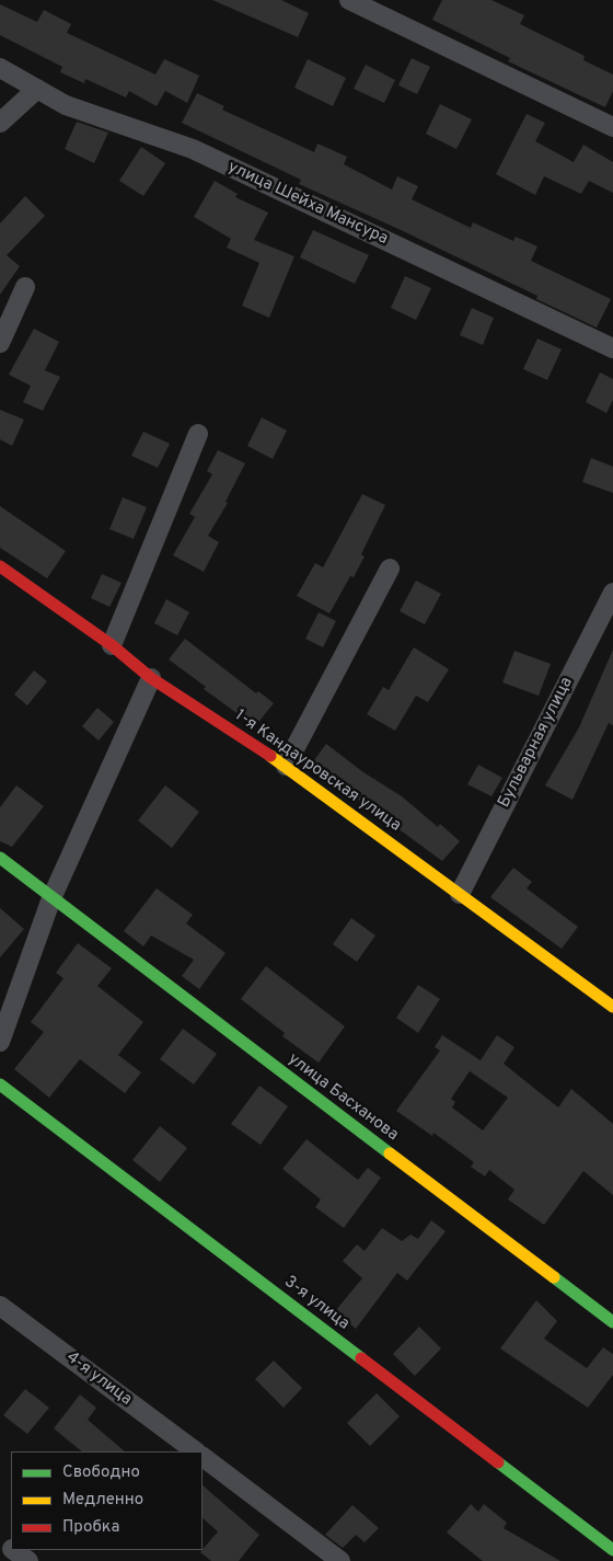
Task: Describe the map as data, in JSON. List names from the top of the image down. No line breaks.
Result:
{"streets":{"street":["улица Шейха Мансура","Бульварная улица","1-я Кандауровская улица","улица Басханова","3-я улица","4-я улица"]},"crossings":[["Бульварная улица","1-я Кандауровская улица"]],"legend":["Свободно","Медленно","Пробка"]}
